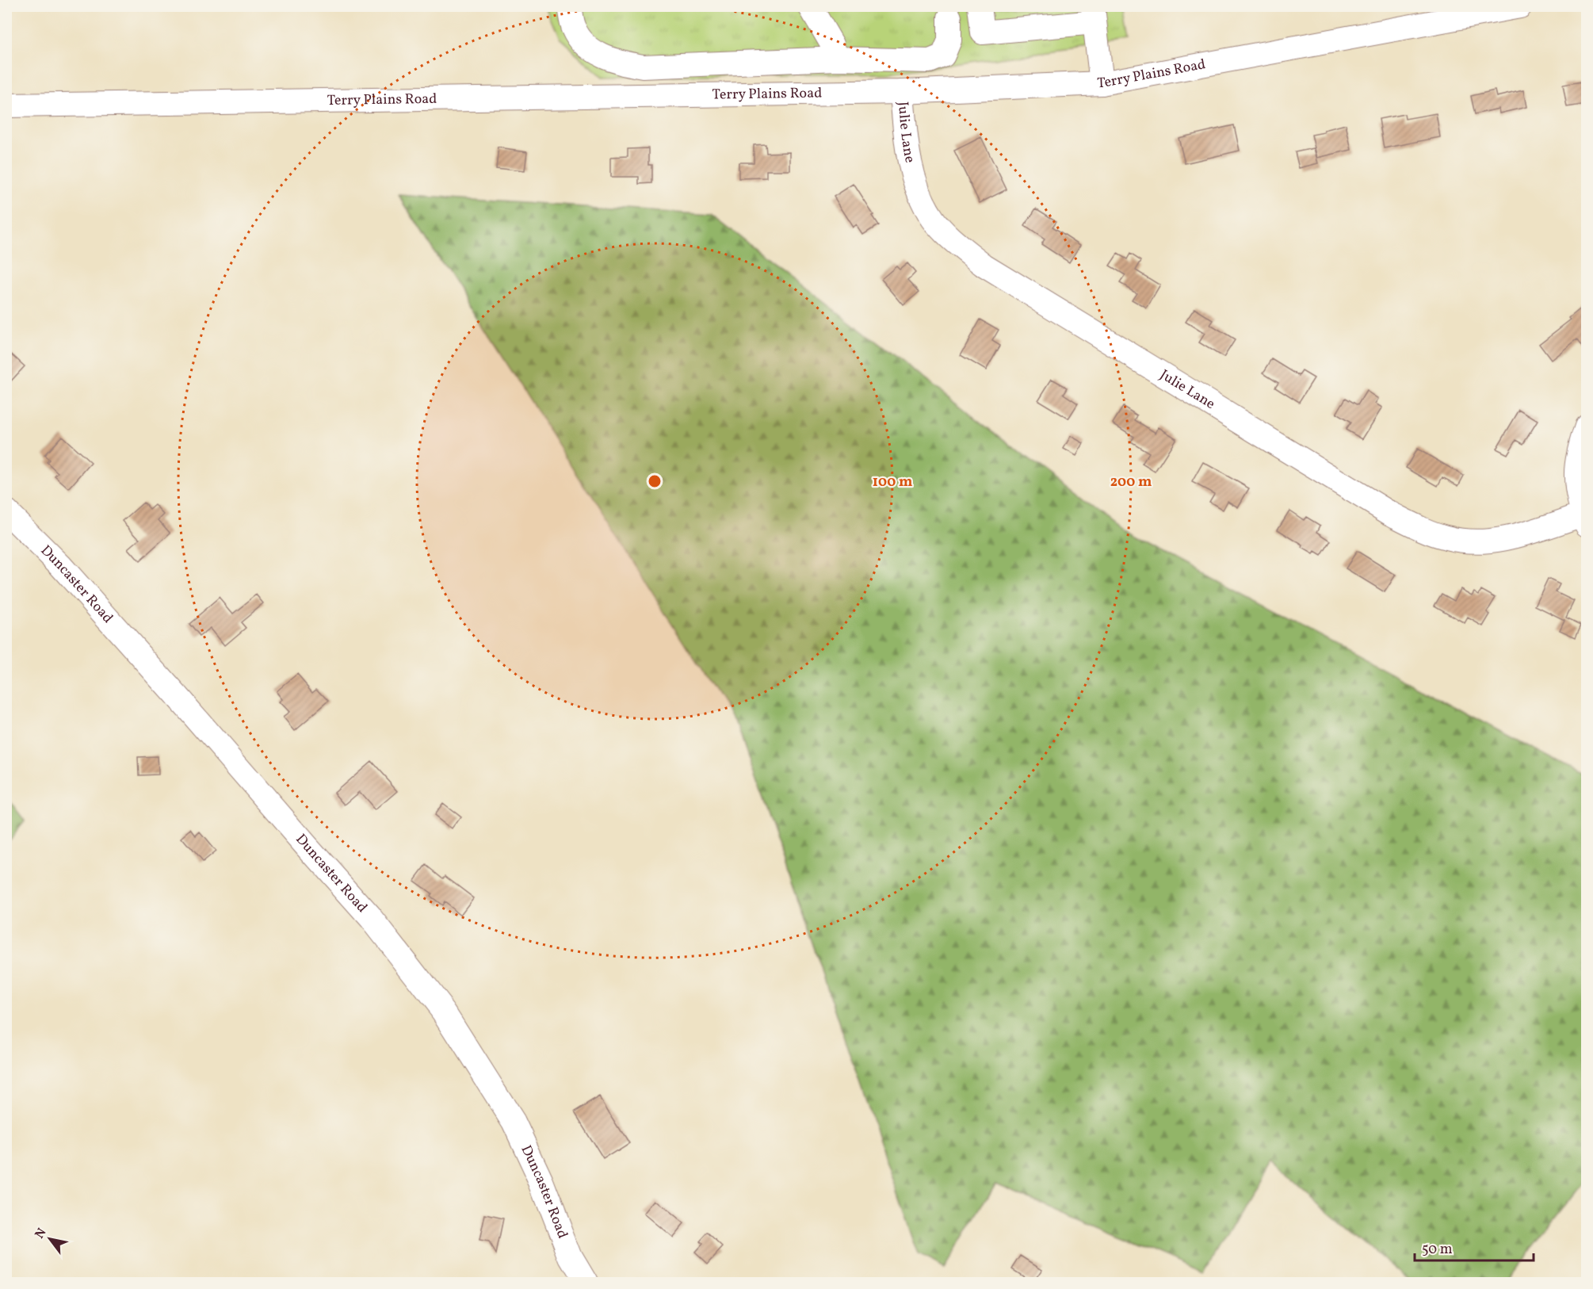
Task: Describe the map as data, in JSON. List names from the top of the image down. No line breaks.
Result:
{"streets":{"street":["Terry Plains Road","Julie Lane","Duncaster Road"]},"crossings":[["Terry Plains Road","Julie Lane"]],"scale_bar":"50 m","north":"top left","rings":["100 m","200 m"]}
